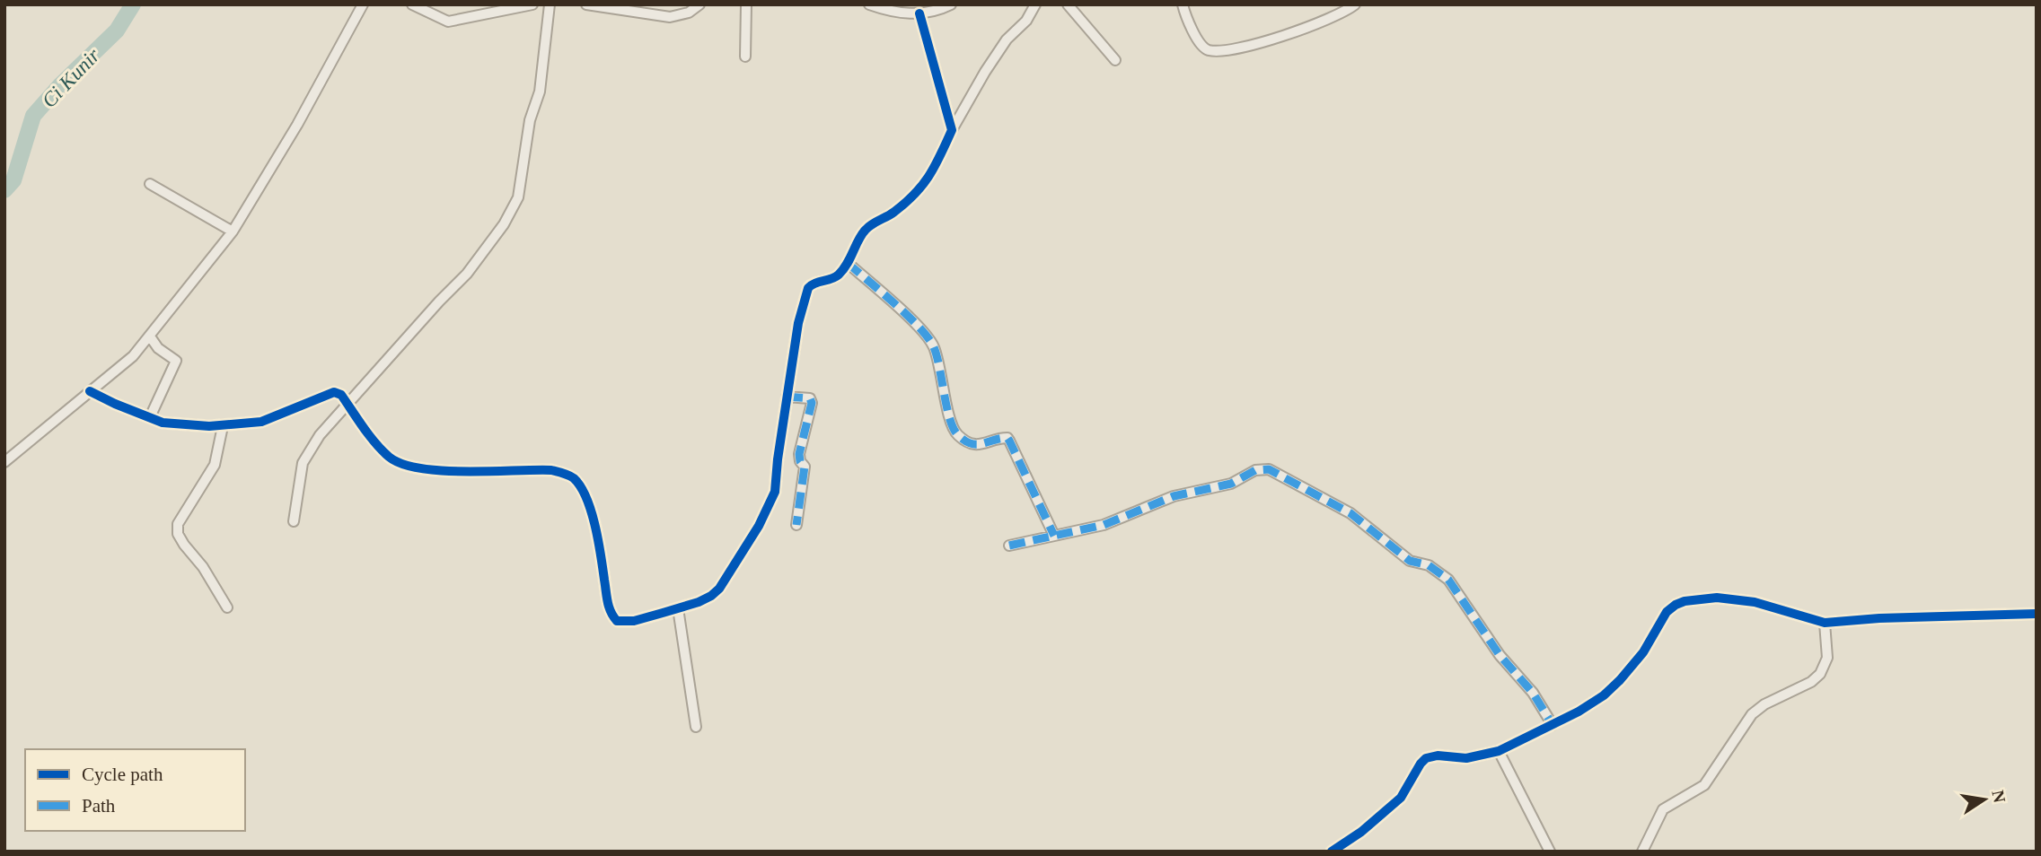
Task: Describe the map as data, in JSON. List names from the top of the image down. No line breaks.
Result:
{"water":["Ci Kunir"],"legend":["Cycle path","Path"],"north":"right"}
